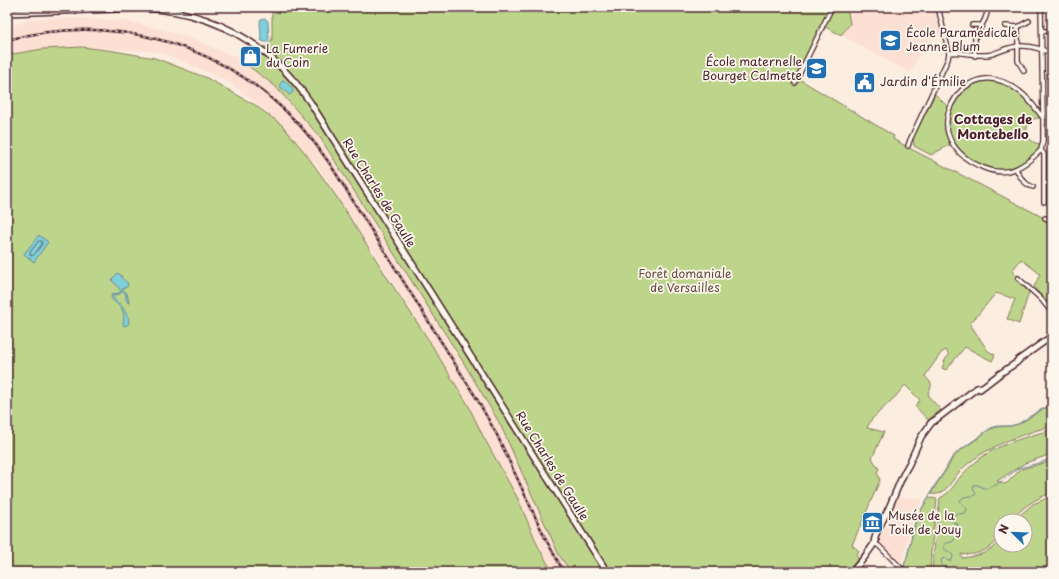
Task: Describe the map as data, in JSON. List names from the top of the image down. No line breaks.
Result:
{"streets":{"main road":["Rue Charles de Gaulle"]},"districts":["Cottages de Montebello"],"parks":["Forêt domaniale de Versailles"],"places":{"school or university":["École Paramédicale Jeanne Blum","École maternelle Bourget Calmette"],"shop":["La Fumerie du Coin"],"public building":["Jardin d'Émilie"],"museum":["Musée de la Toile de Jouy"]},"north":"top left"}
